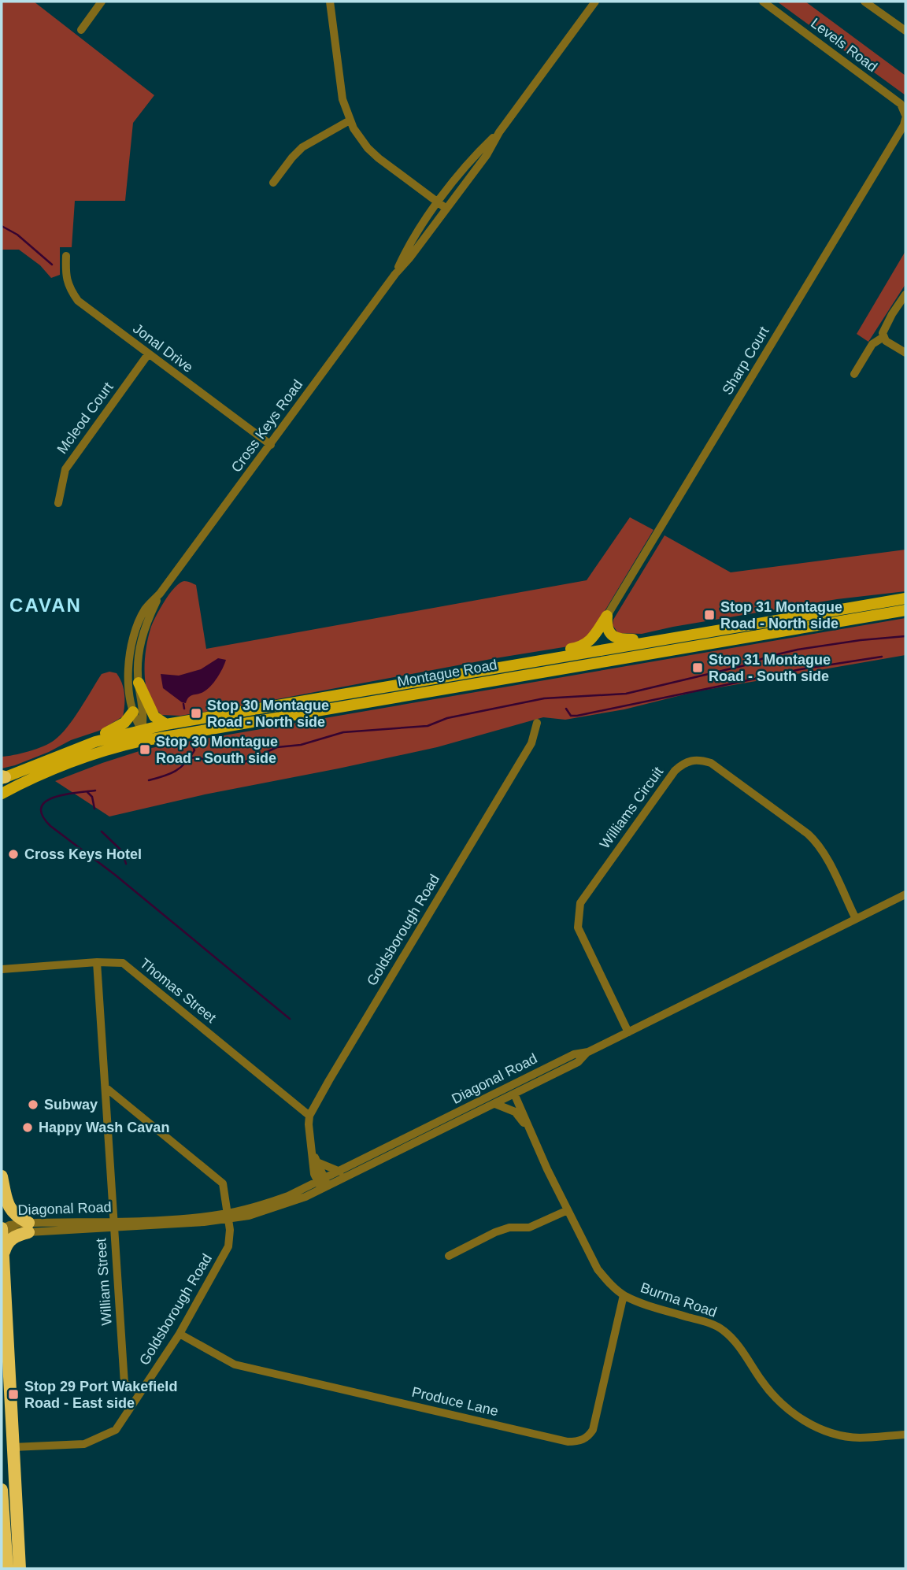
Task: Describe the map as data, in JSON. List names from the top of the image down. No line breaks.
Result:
{"streets":{"main road":["Montague Road"],"street":["Levels Road","Jonal Drive","Sharp Court","Mcleod Court","Cross Keys Road","Williams Circuit","Goldsborough Road","Thomas Street","Diagonal Road","William Street","Burma Road","Produce Lane"]},"crossings":[["Levels Road","Sharp Court"],["Jonal Drive","Mcleod Court"],["Jonal Drive","Cross Keys Road"],["Cross Keys Road","Montague Road"],["Williams Circuit","Diagonal Road"],["Goldsborough Road","Thomas Street"],["Goldsborough Road","Diagonal Road"],["Goldsborough Road","William Street"],["Goldsborough Road","Produce Lane"],["Thomas Street","William Street"],["Diagonal Road","William Street"],["Burma Road","Produce Lane"]],"districts":["CAVAN"],"places":{"transit":["Stop 31 Montague Road - North side","Stop 31 Montague Road - South side","Stop 30 Montague Road - North side","Stop 30 Montague Road - South side","Stop 29 Port Wakefield Road - East side"],"other":["Cross Keys Hotel","Subway","Happy Wash Cavan"]}}
